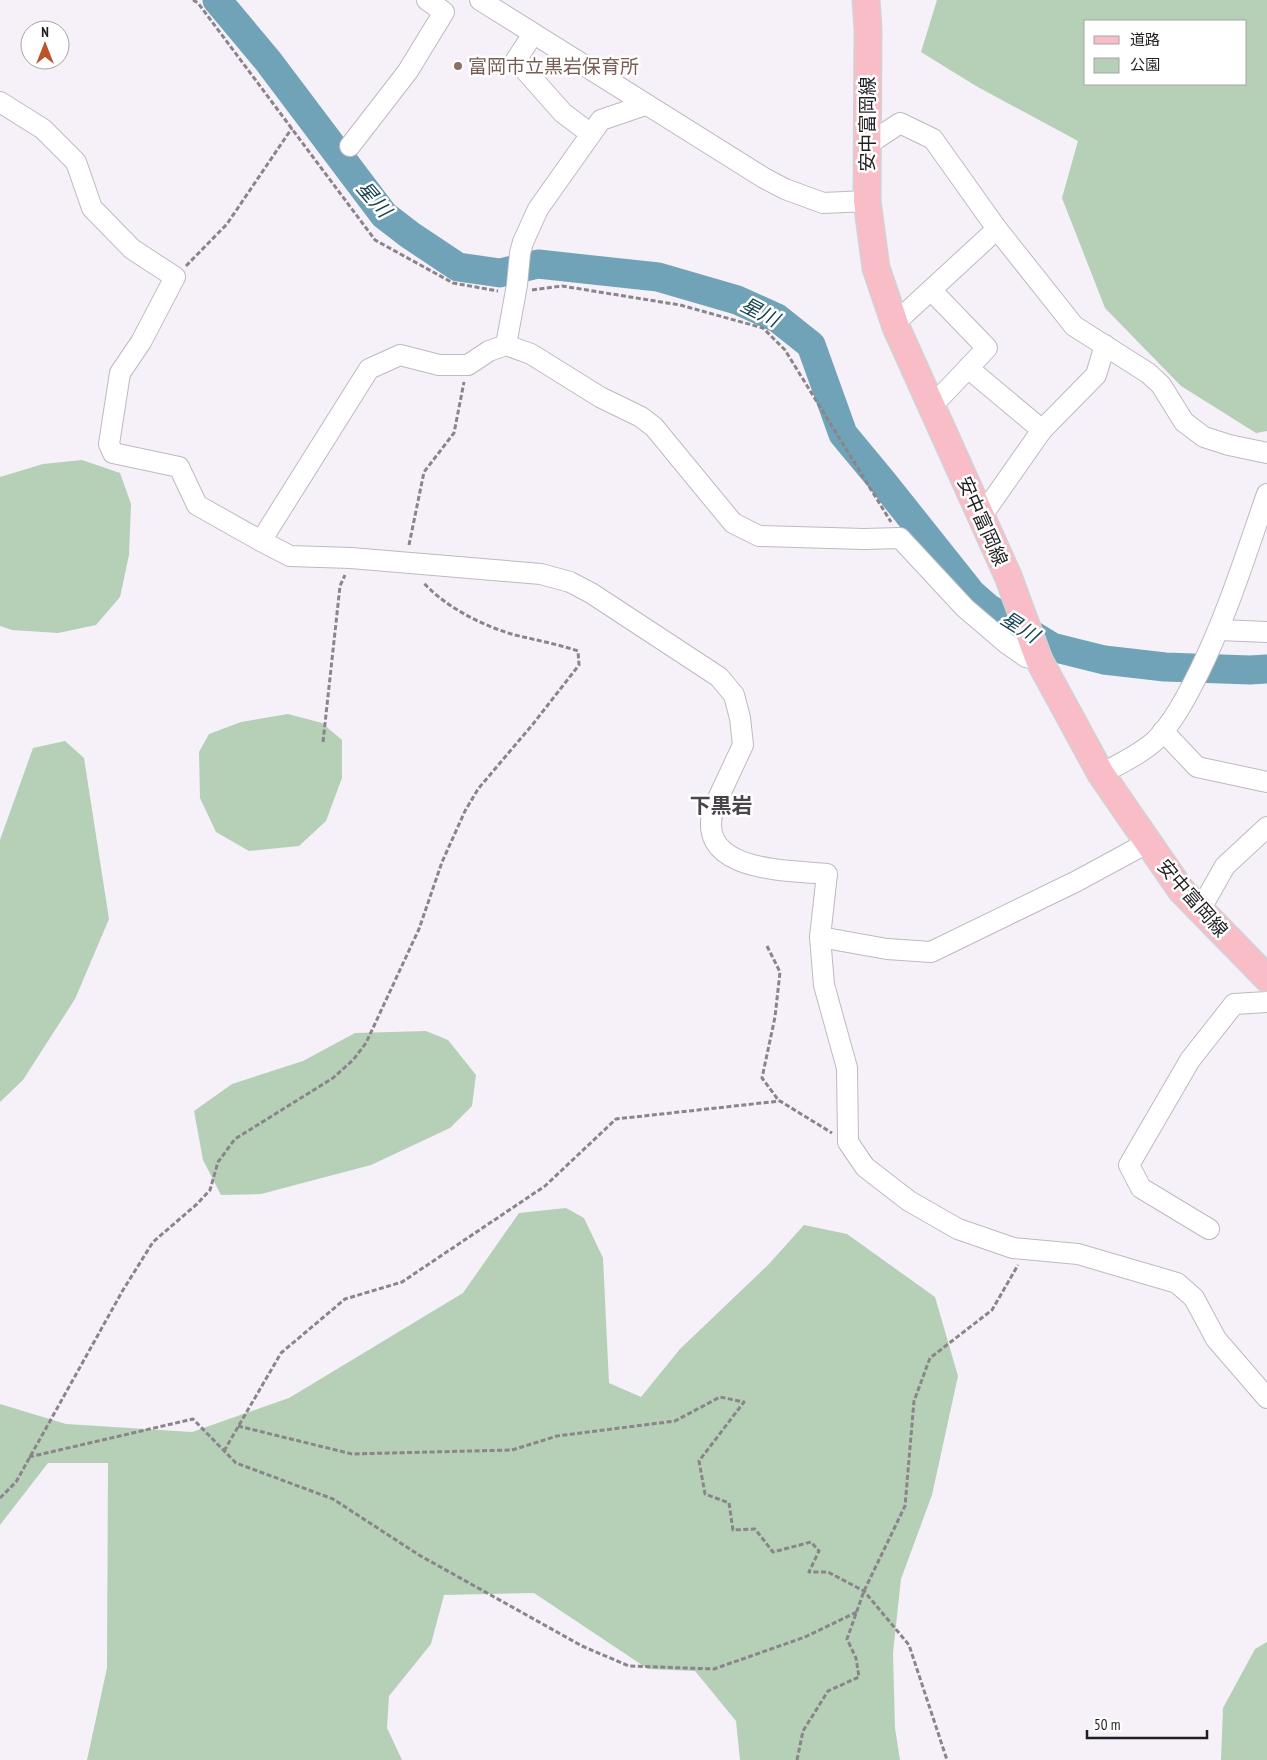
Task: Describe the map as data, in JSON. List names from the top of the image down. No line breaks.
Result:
{"streets":{"main road":["安中富岡線"]},"districts":["下黒岩"],"water":["星川"],"places":["富岡市立黒岩保育所"],"legend":["道路","公園"],"scale_bar":"50 m","north":"top"}
